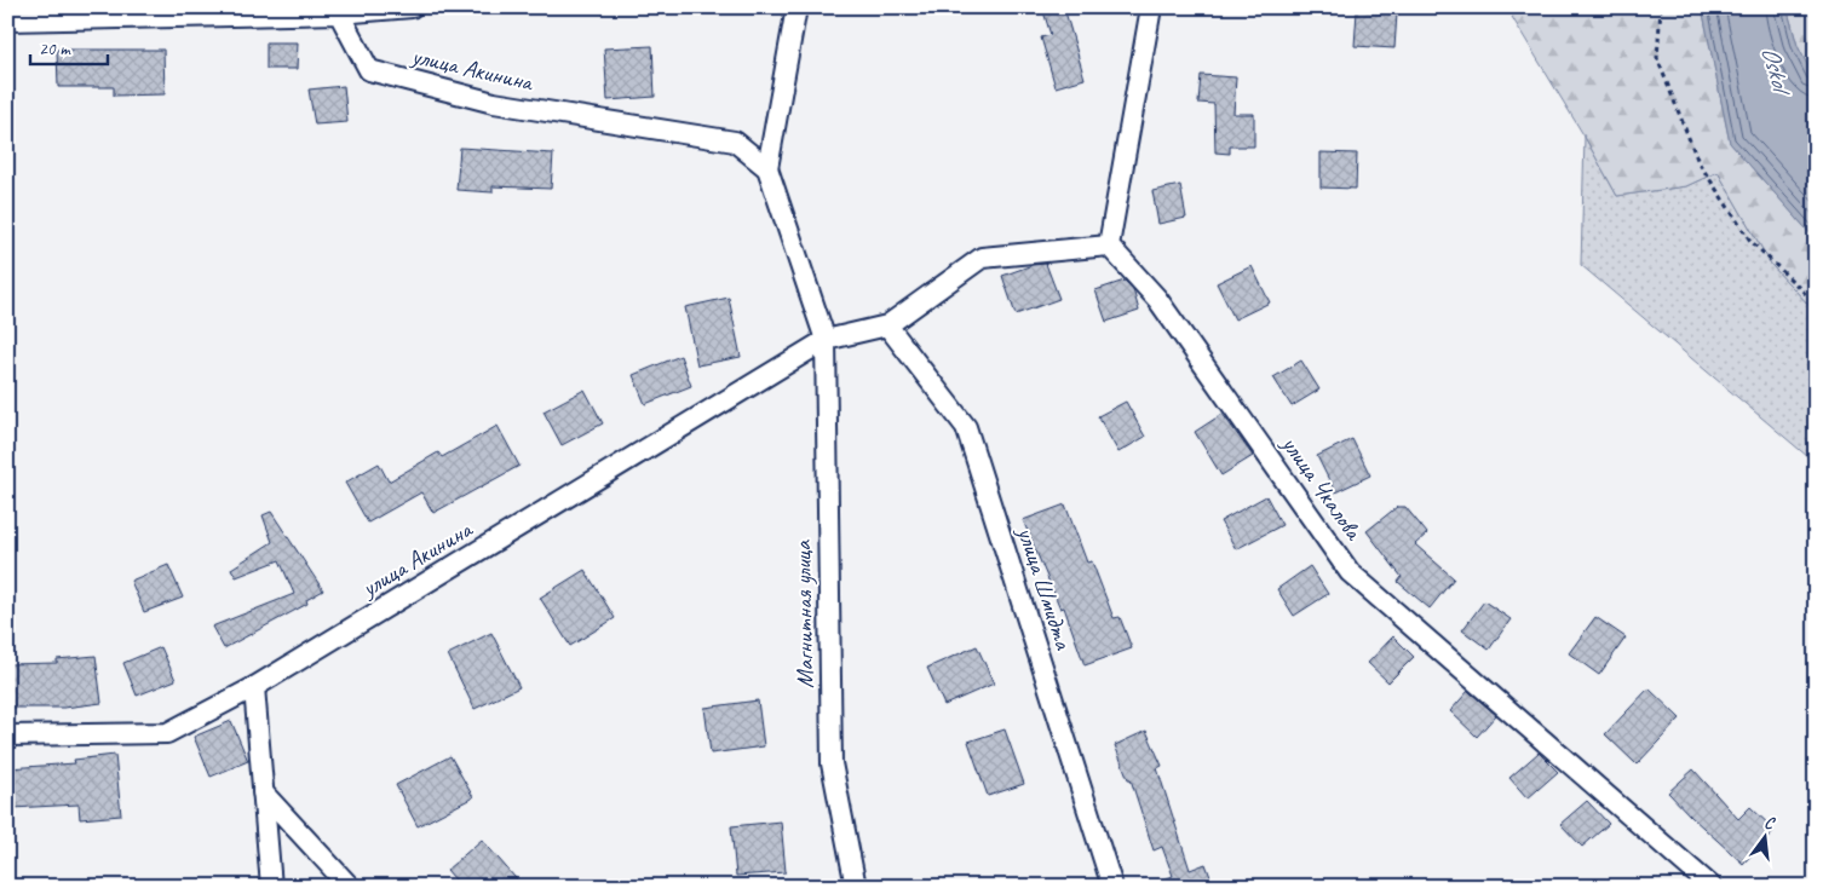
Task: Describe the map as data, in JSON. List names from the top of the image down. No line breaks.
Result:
{"streets":{"street":["улица Акинина","улица Чкалова","улица Шмидта","Магнитная улица"]},"crossings":[["улица Акинина","улица Чкалова"],["улица Акинина","улица Шмидта"],["улица Акинина","Магнитная улица"]],"water":["Oskol"],"scale_bar":"20 m","north":"top"}
